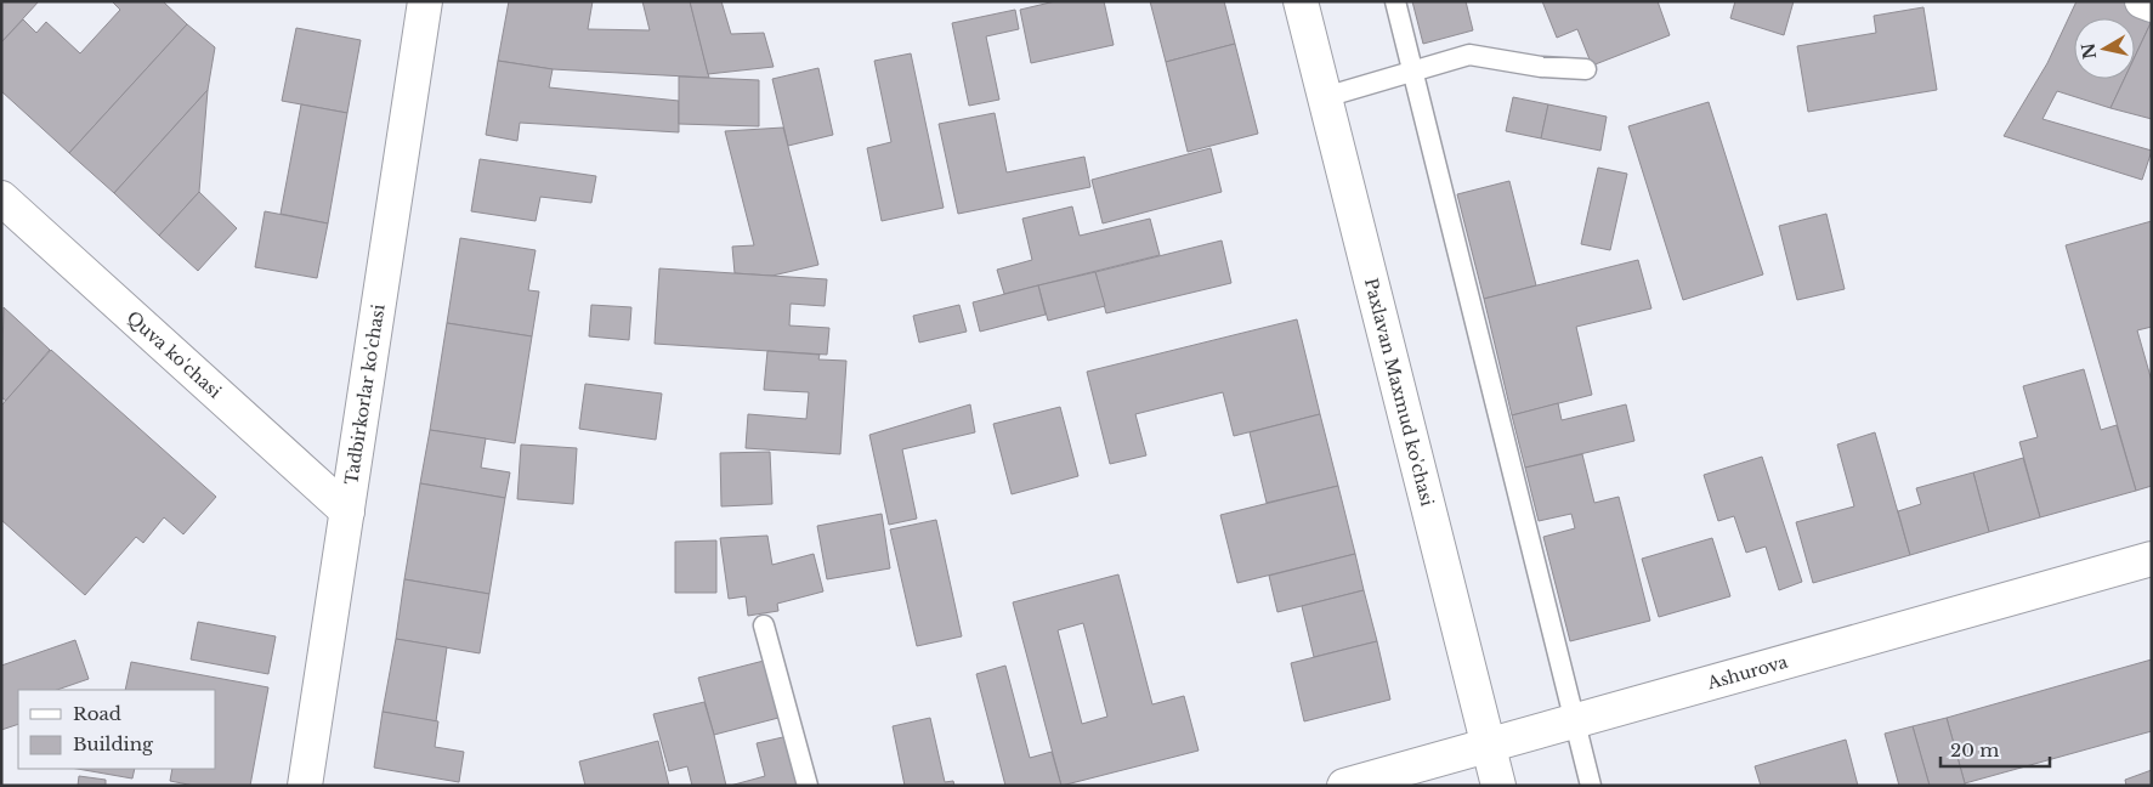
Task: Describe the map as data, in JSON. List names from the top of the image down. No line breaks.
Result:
{"streets":{"street":["Quva ko'chasi","Tadbirkorlar ko'chasi","Paxlavan Maxmud ko'chasi","Ashurova"]},"crossings":[["Quva ko'chasi","Tadbirkorlar ko'chasi"],["Paxlavan Maxmud ko'chasi","Ashurova"]],"legend":["Road","Building"],"scale_bar":"20 m","north":"left"}
